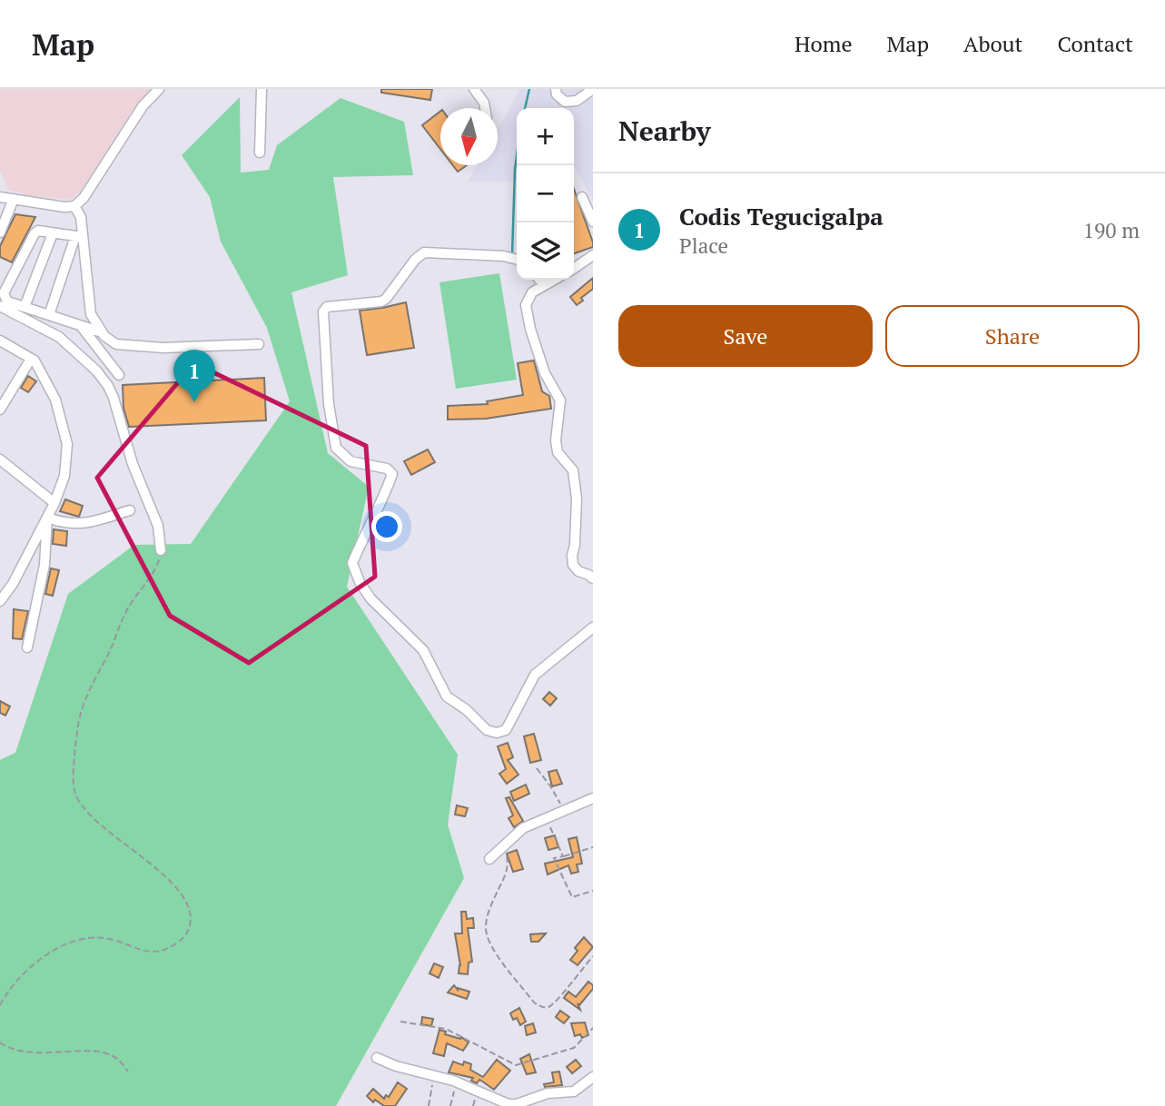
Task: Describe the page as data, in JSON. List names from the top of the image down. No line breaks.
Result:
{"north":"bottom","page":{"header":"Map","nav":["Home","Map","About","Contact"],"heading":"Nearby","map_buttons":["+","−"],"list":[{"mark":"1","name":"Codis Tegucigalpa","note":"Place","value":"190 m"}],"buttons":["Save","Share"],"pins":"1"}}
